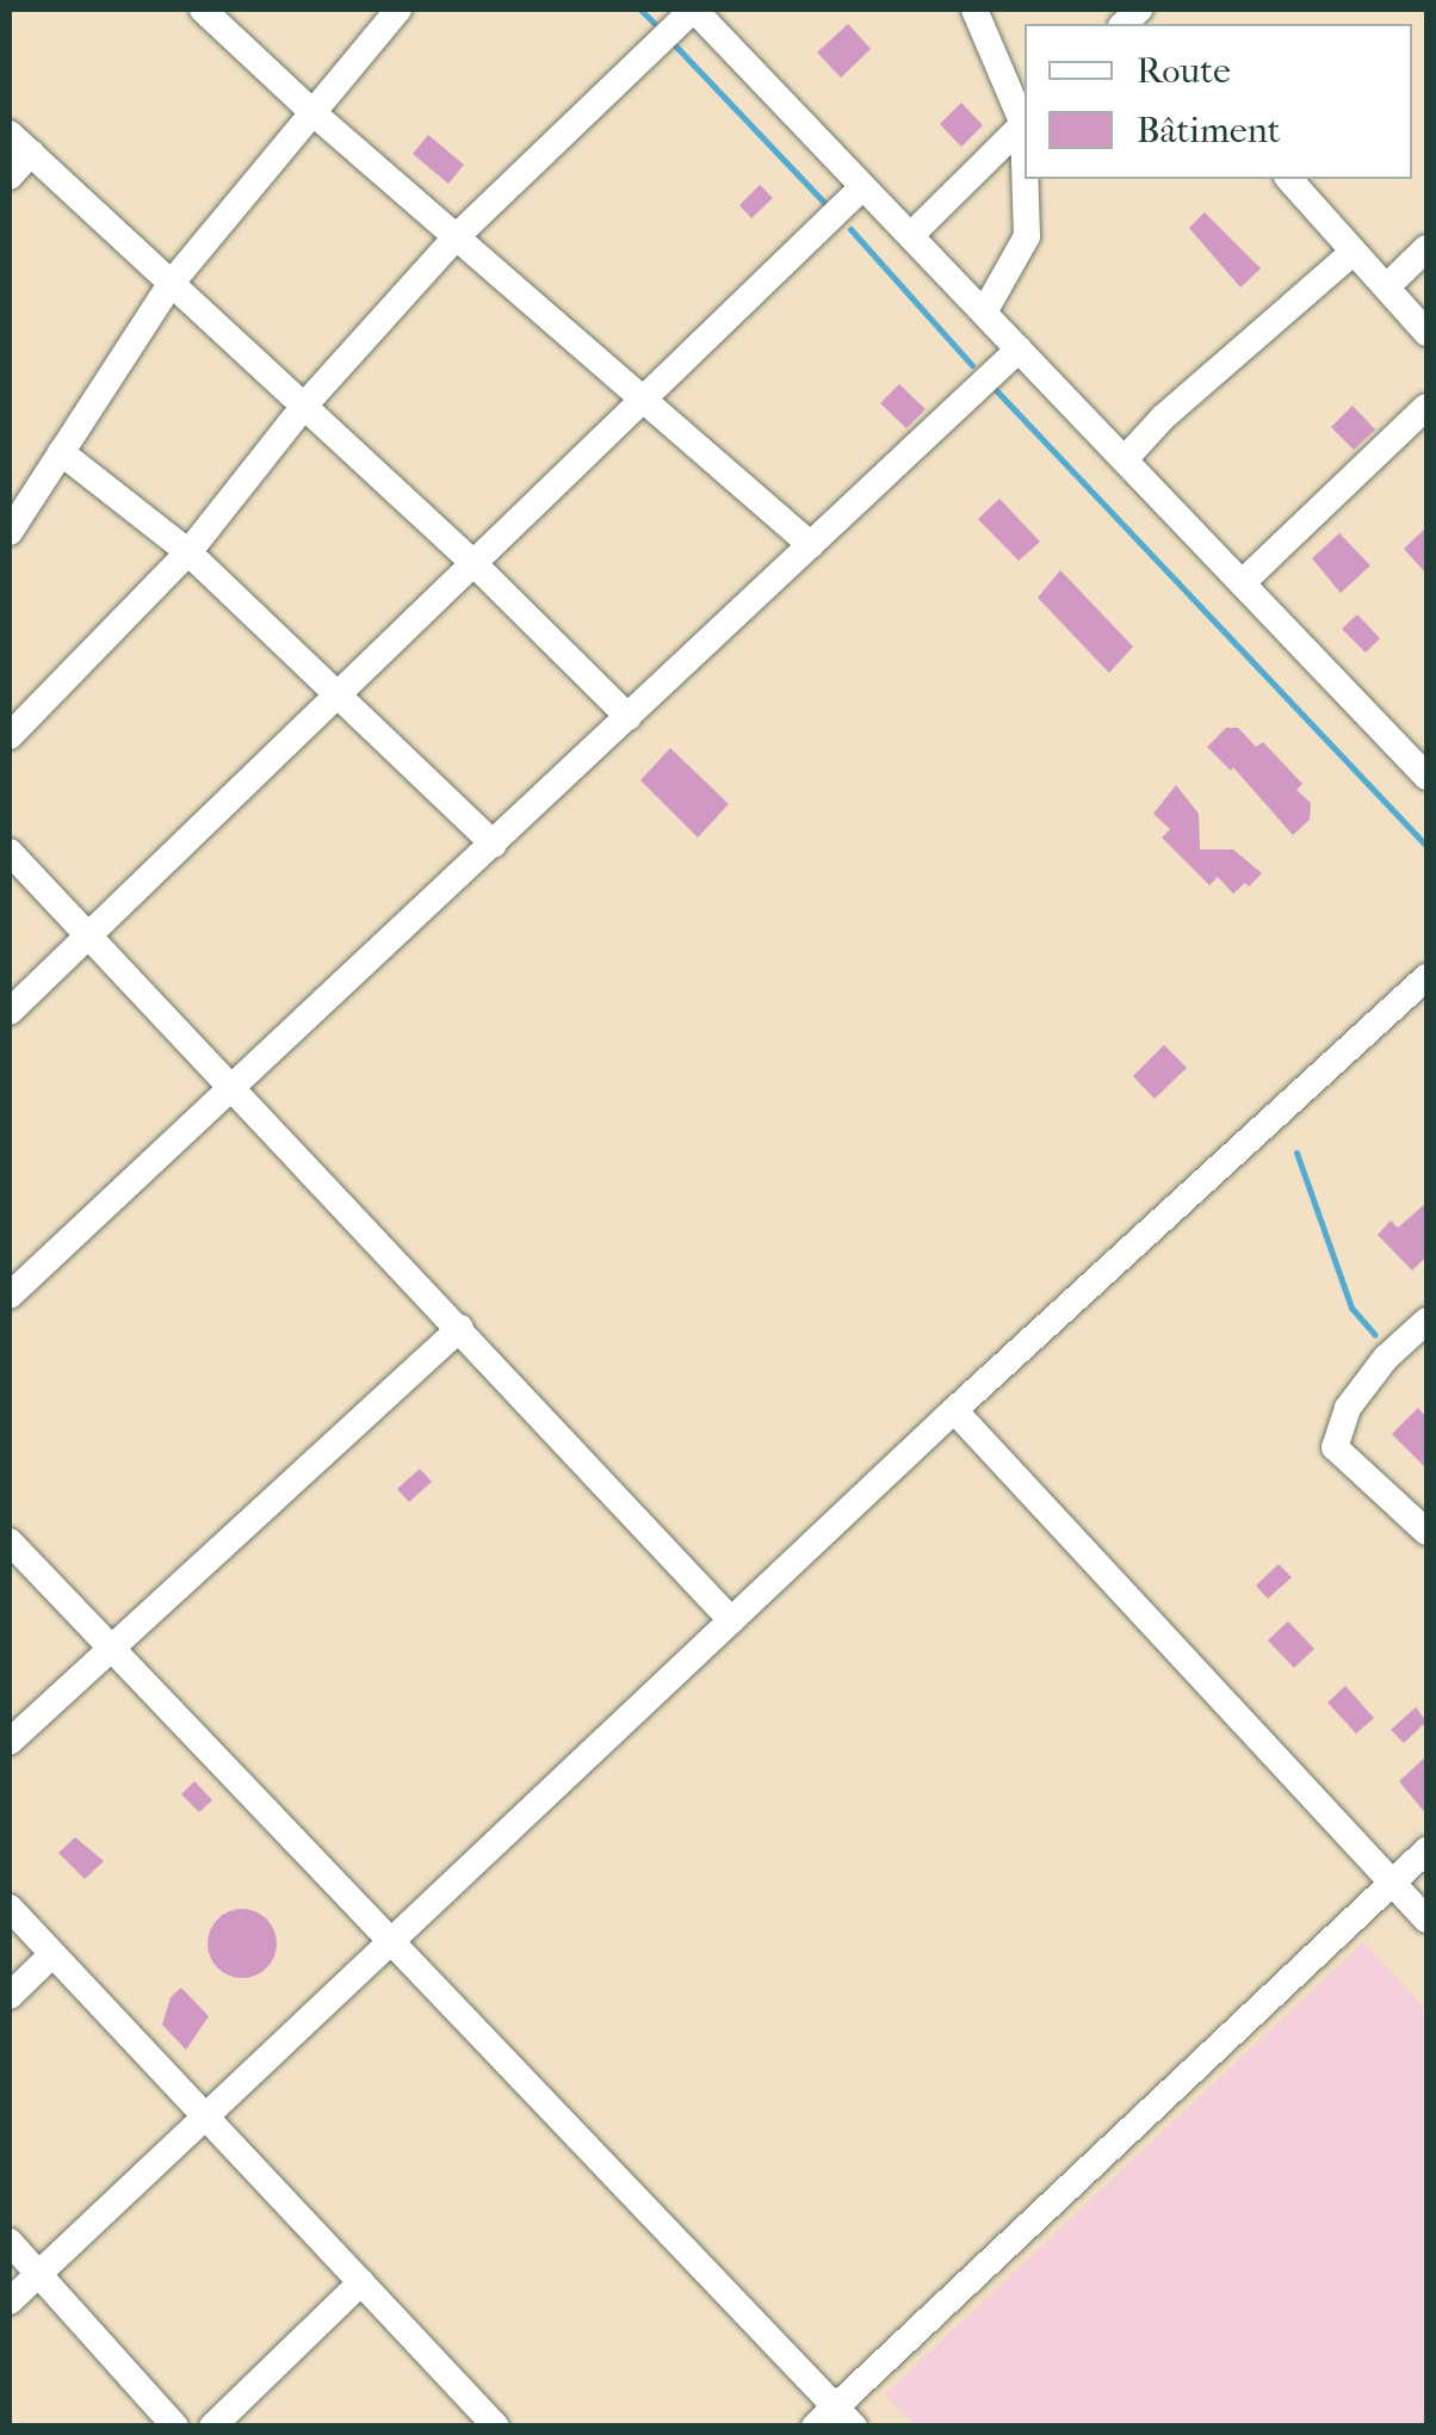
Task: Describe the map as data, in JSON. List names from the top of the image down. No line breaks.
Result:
{"legend":["Route","Bâtiment"]}
